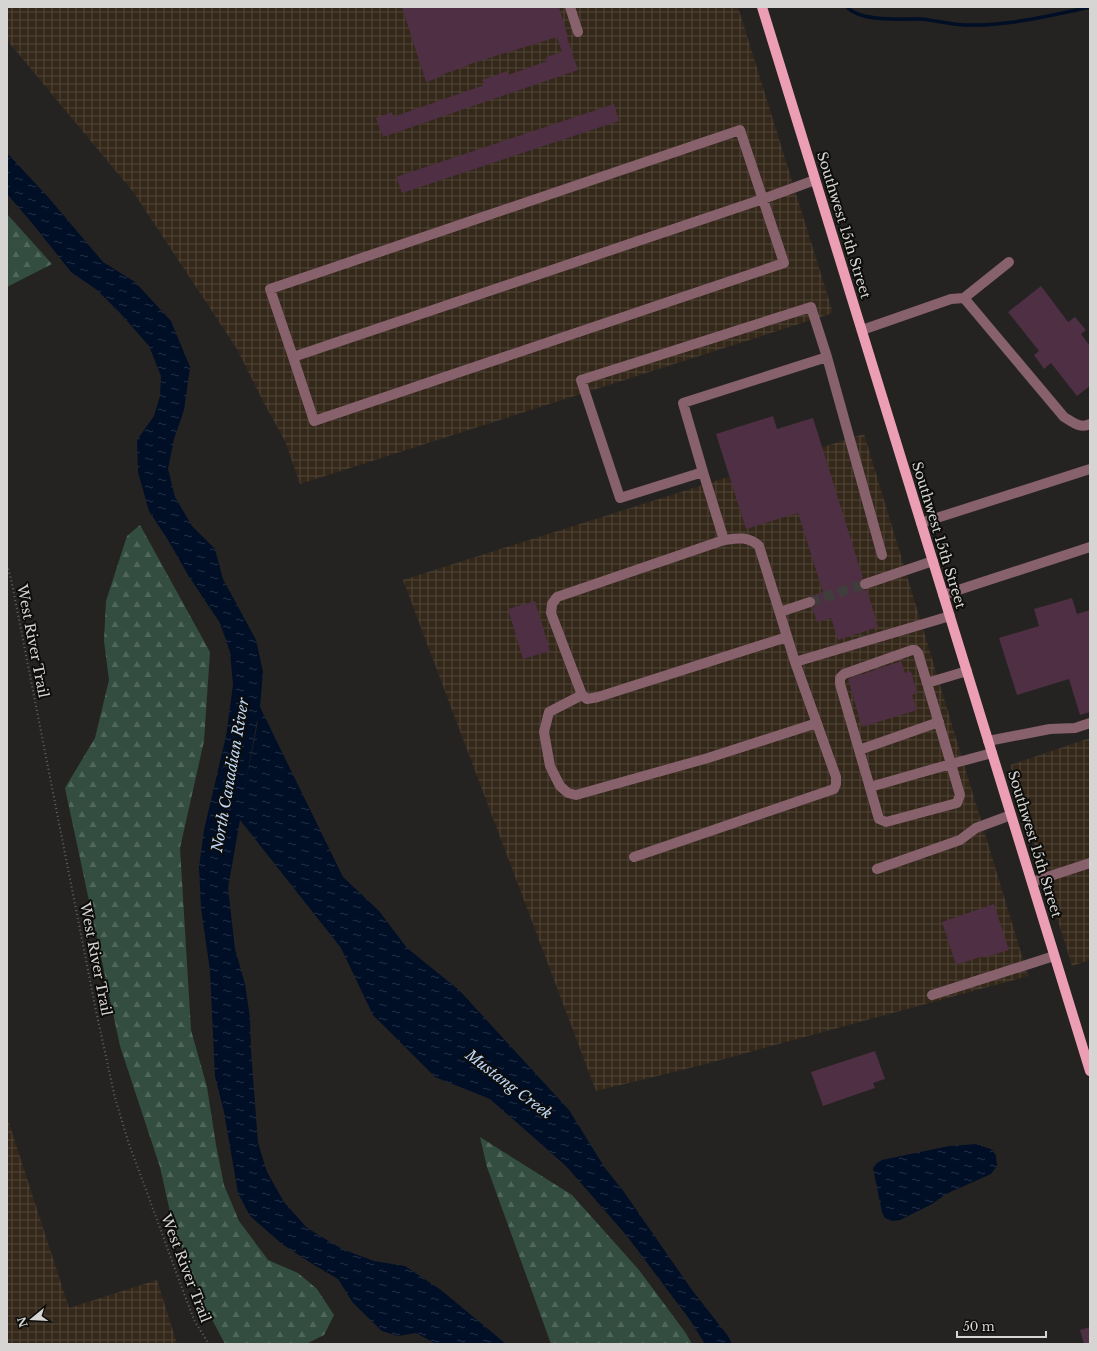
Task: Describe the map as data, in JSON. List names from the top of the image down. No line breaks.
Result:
{"streets":{"main road":["Southwest 15th Street"],"path":["West River Trail"]},"water":["North Canadian River","Mustang Creek"],"scale_bar":"50 m","north":"left"}
